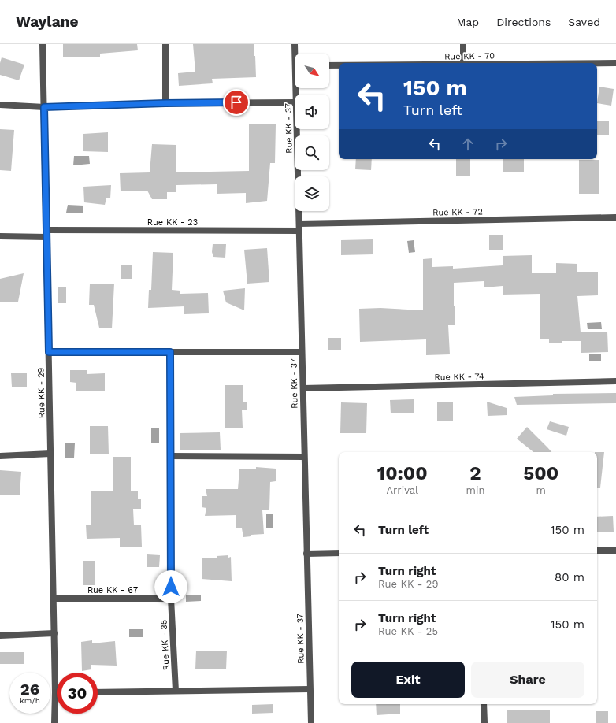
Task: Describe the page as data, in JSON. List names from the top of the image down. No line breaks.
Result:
{"streets":{"street":["Rue KK - 70","Rue KK - 37","Rue KK - 72","Rue KK - 23","Rue KK - 74","Rue KK - 29","Rue KK - 67","Rue KK - 35"]},"crossings":[["Rue KK - 37","Rue KK - 72"],["Rue KK - 37","Rue KK - 23"],["Rue KK - 37","Rue KK - 74"],["Rue KK - 23","Rue KK - 29"],["Rue KK - 29","Rue KK - 67"],["Rue KK - 67","Rue KK - 35"]],"north":"bottom right","page":{"header":"Waylane","nav":["Map","Directions","Saved"],"turn":["150 m","Turn left"],"eta":["10:00","Arrival","2","min","500","m"],"list":[{"name":"Turn left","value":"150 m"},{"name":"Turn right","note":"Rue KK - 29","value":"80 m"},{"name":"Turn right","note":"Rue KK - 25","value":"150 m"}],"buttons":["Exit","Share"],"speed":"26 km/h","limit":"30"}}
